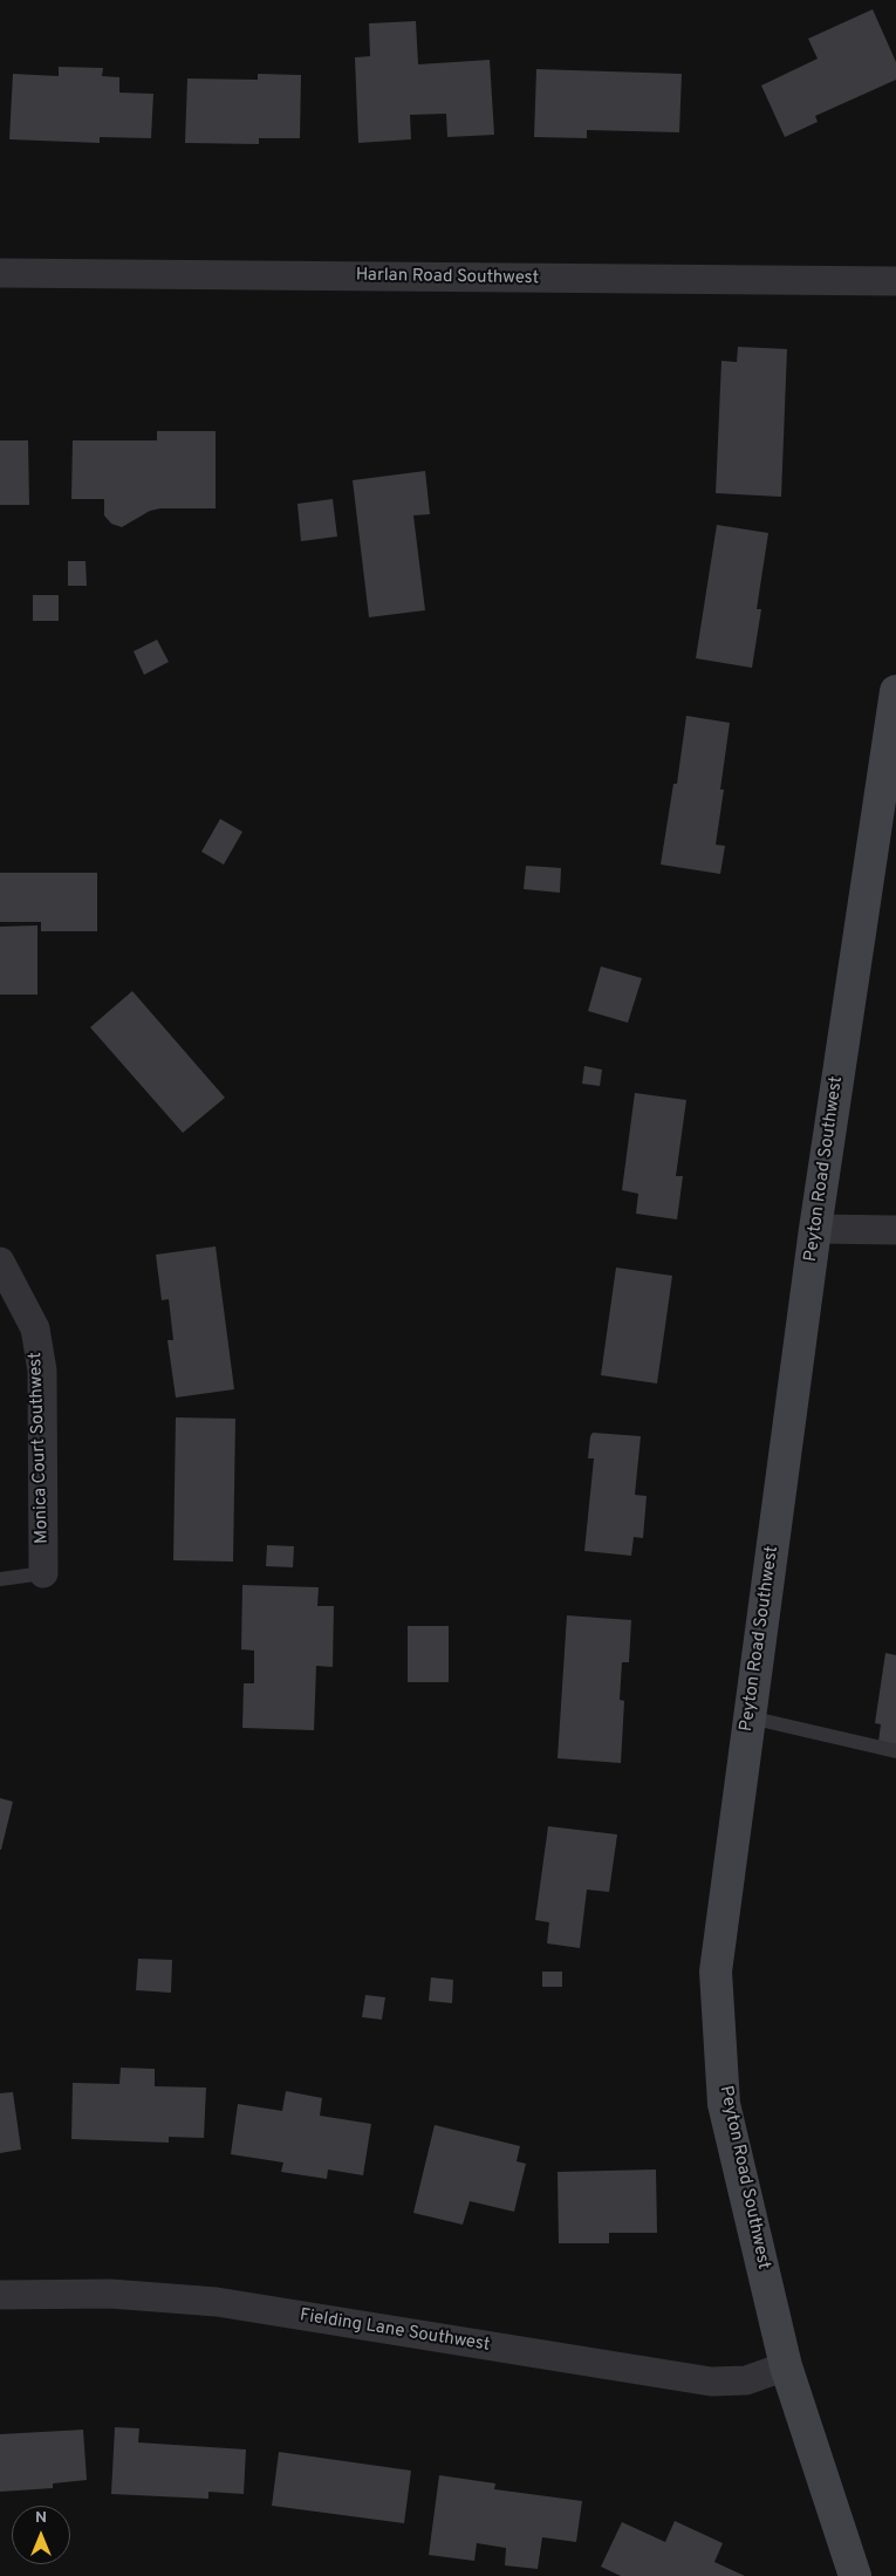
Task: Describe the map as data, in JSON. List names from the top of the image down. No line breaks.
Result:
{"streets":{"street":["Harlan Road Southwest","Peyton Road Southwest","Monica Court Southwest","Fielding Lane Southwest"]},"crossings":[["Peyton Road Southwest","Fielding Lane Southwest"]],"north":"top"}
